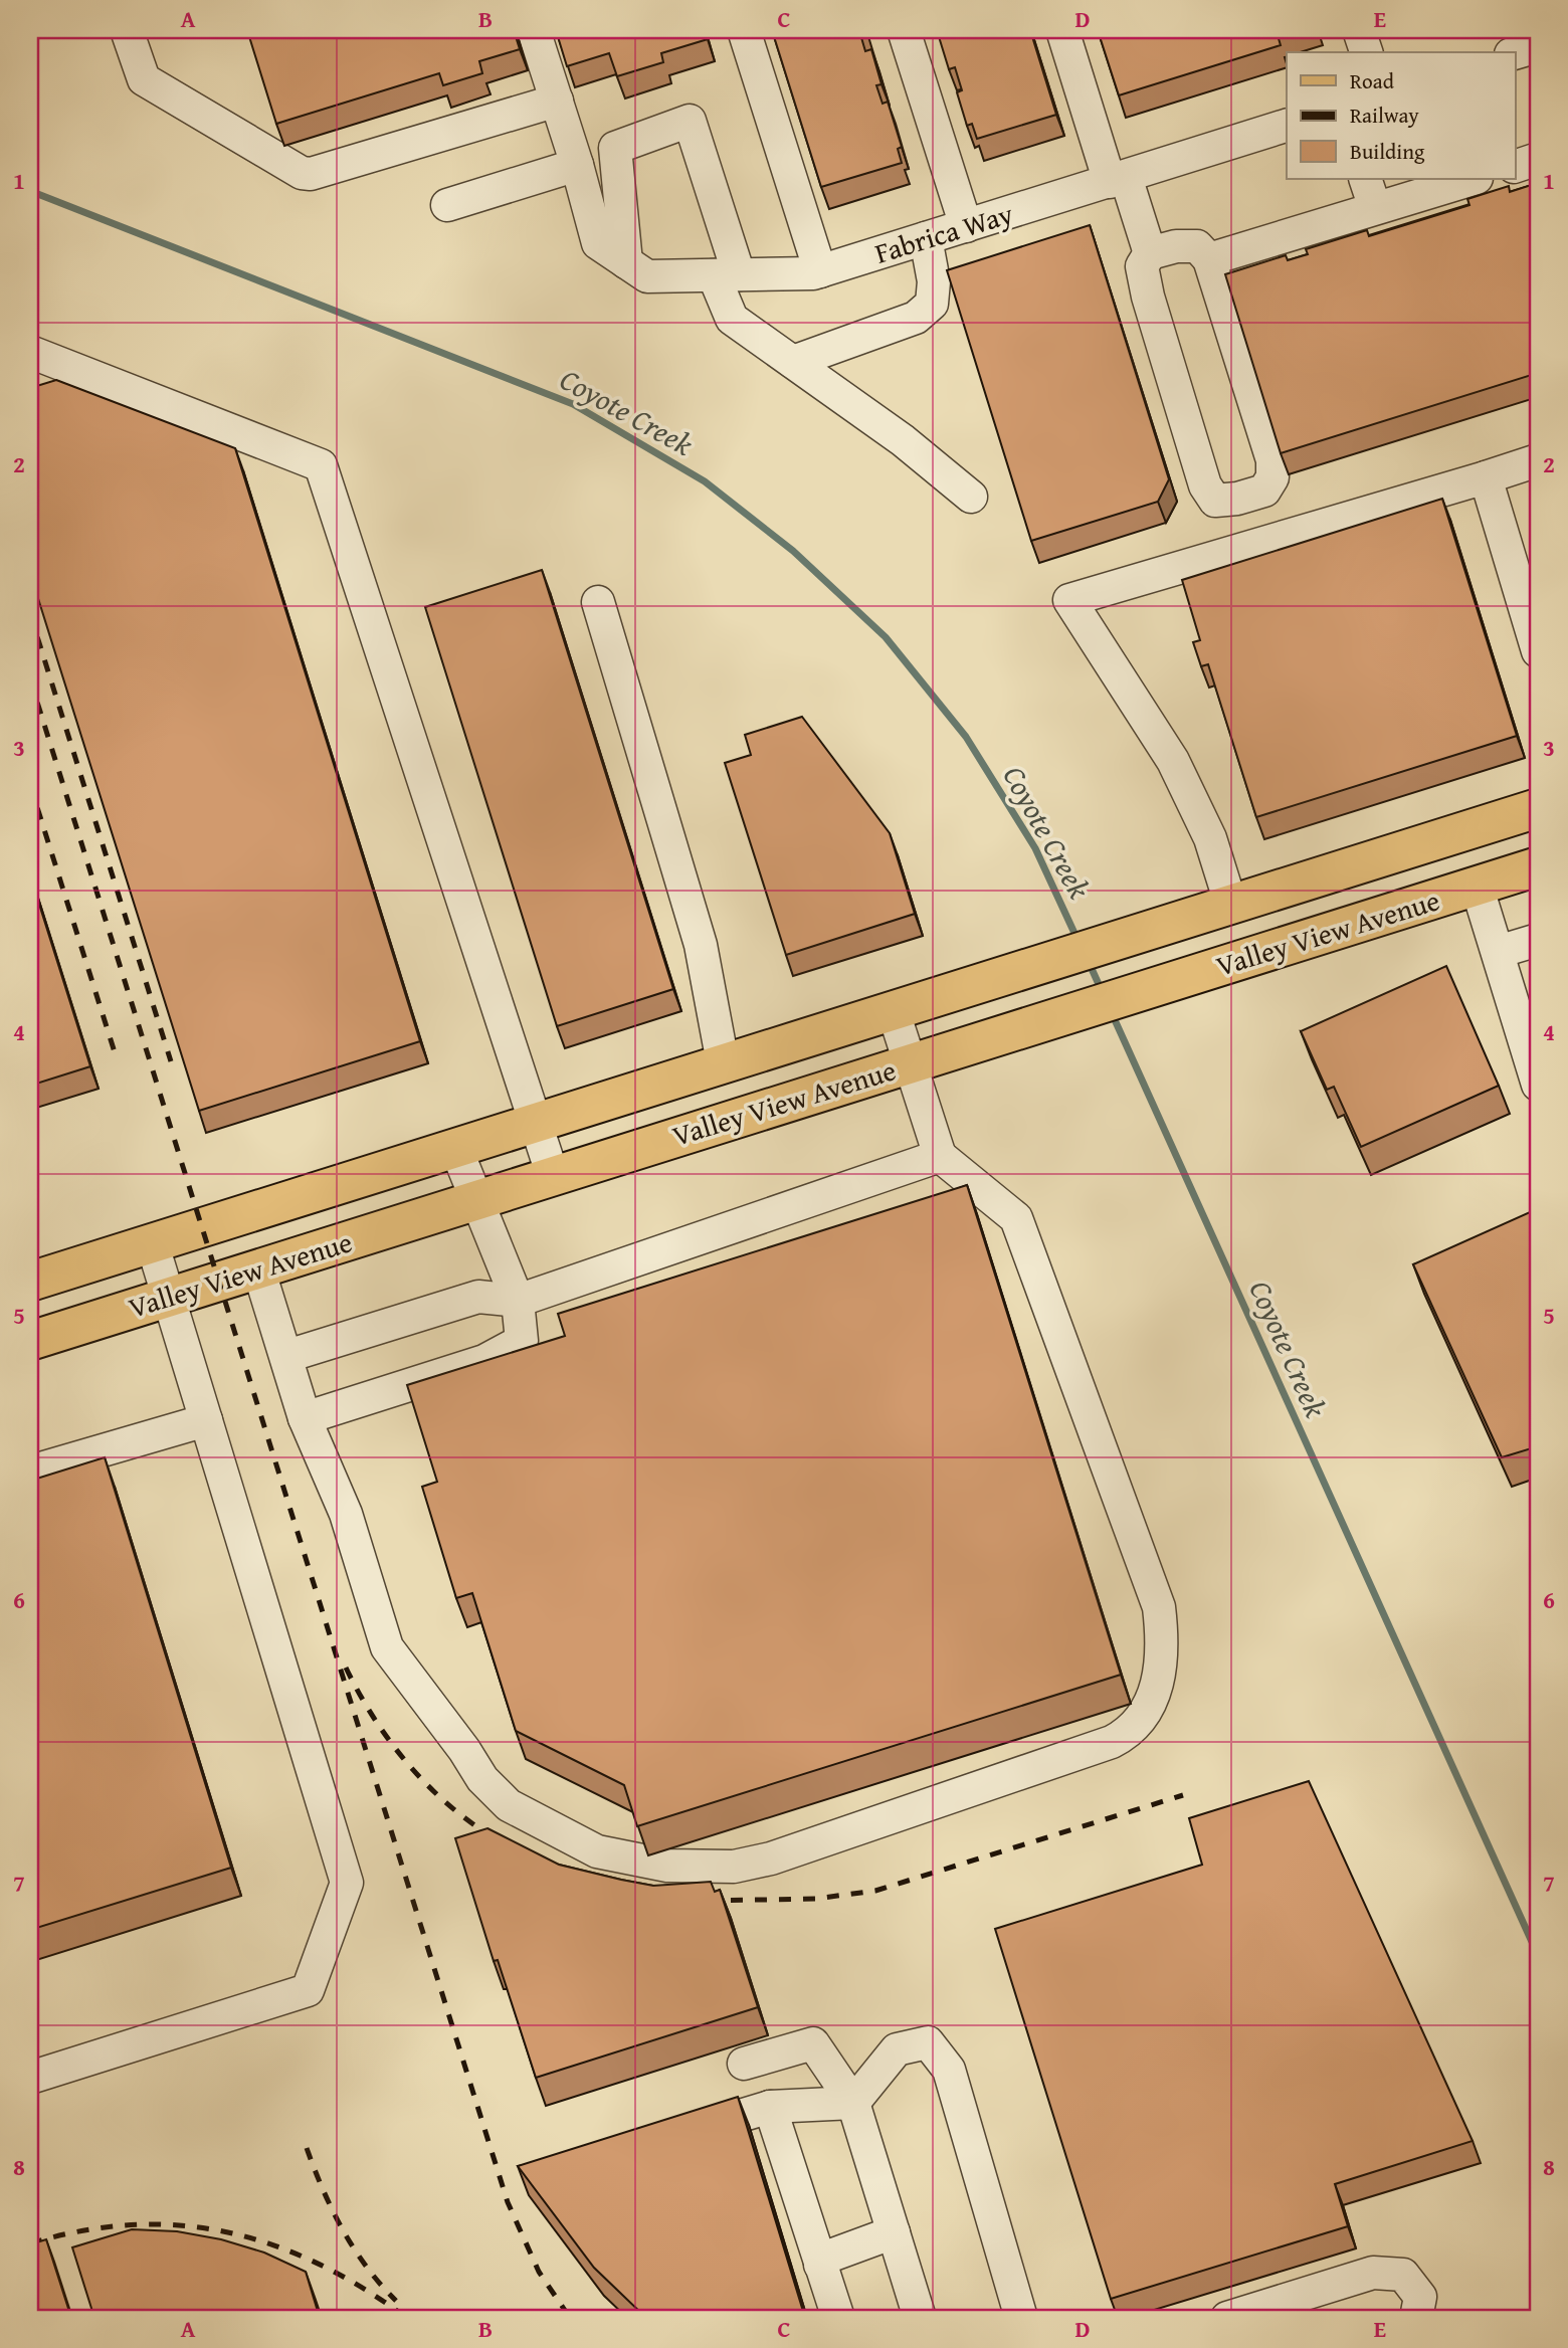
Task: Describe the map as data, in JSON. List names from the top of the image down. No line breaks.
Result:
{"streets":{"main road":["Valley View Avenue"],"street":["Fabrica Way"]},"water":["Coyote Creek"],"legend":["Road","Railway","Building"],"grid":{"columns":["A","B","C","D","E"],"rows":["1","2","3","4","5","6","7","8"]}}
